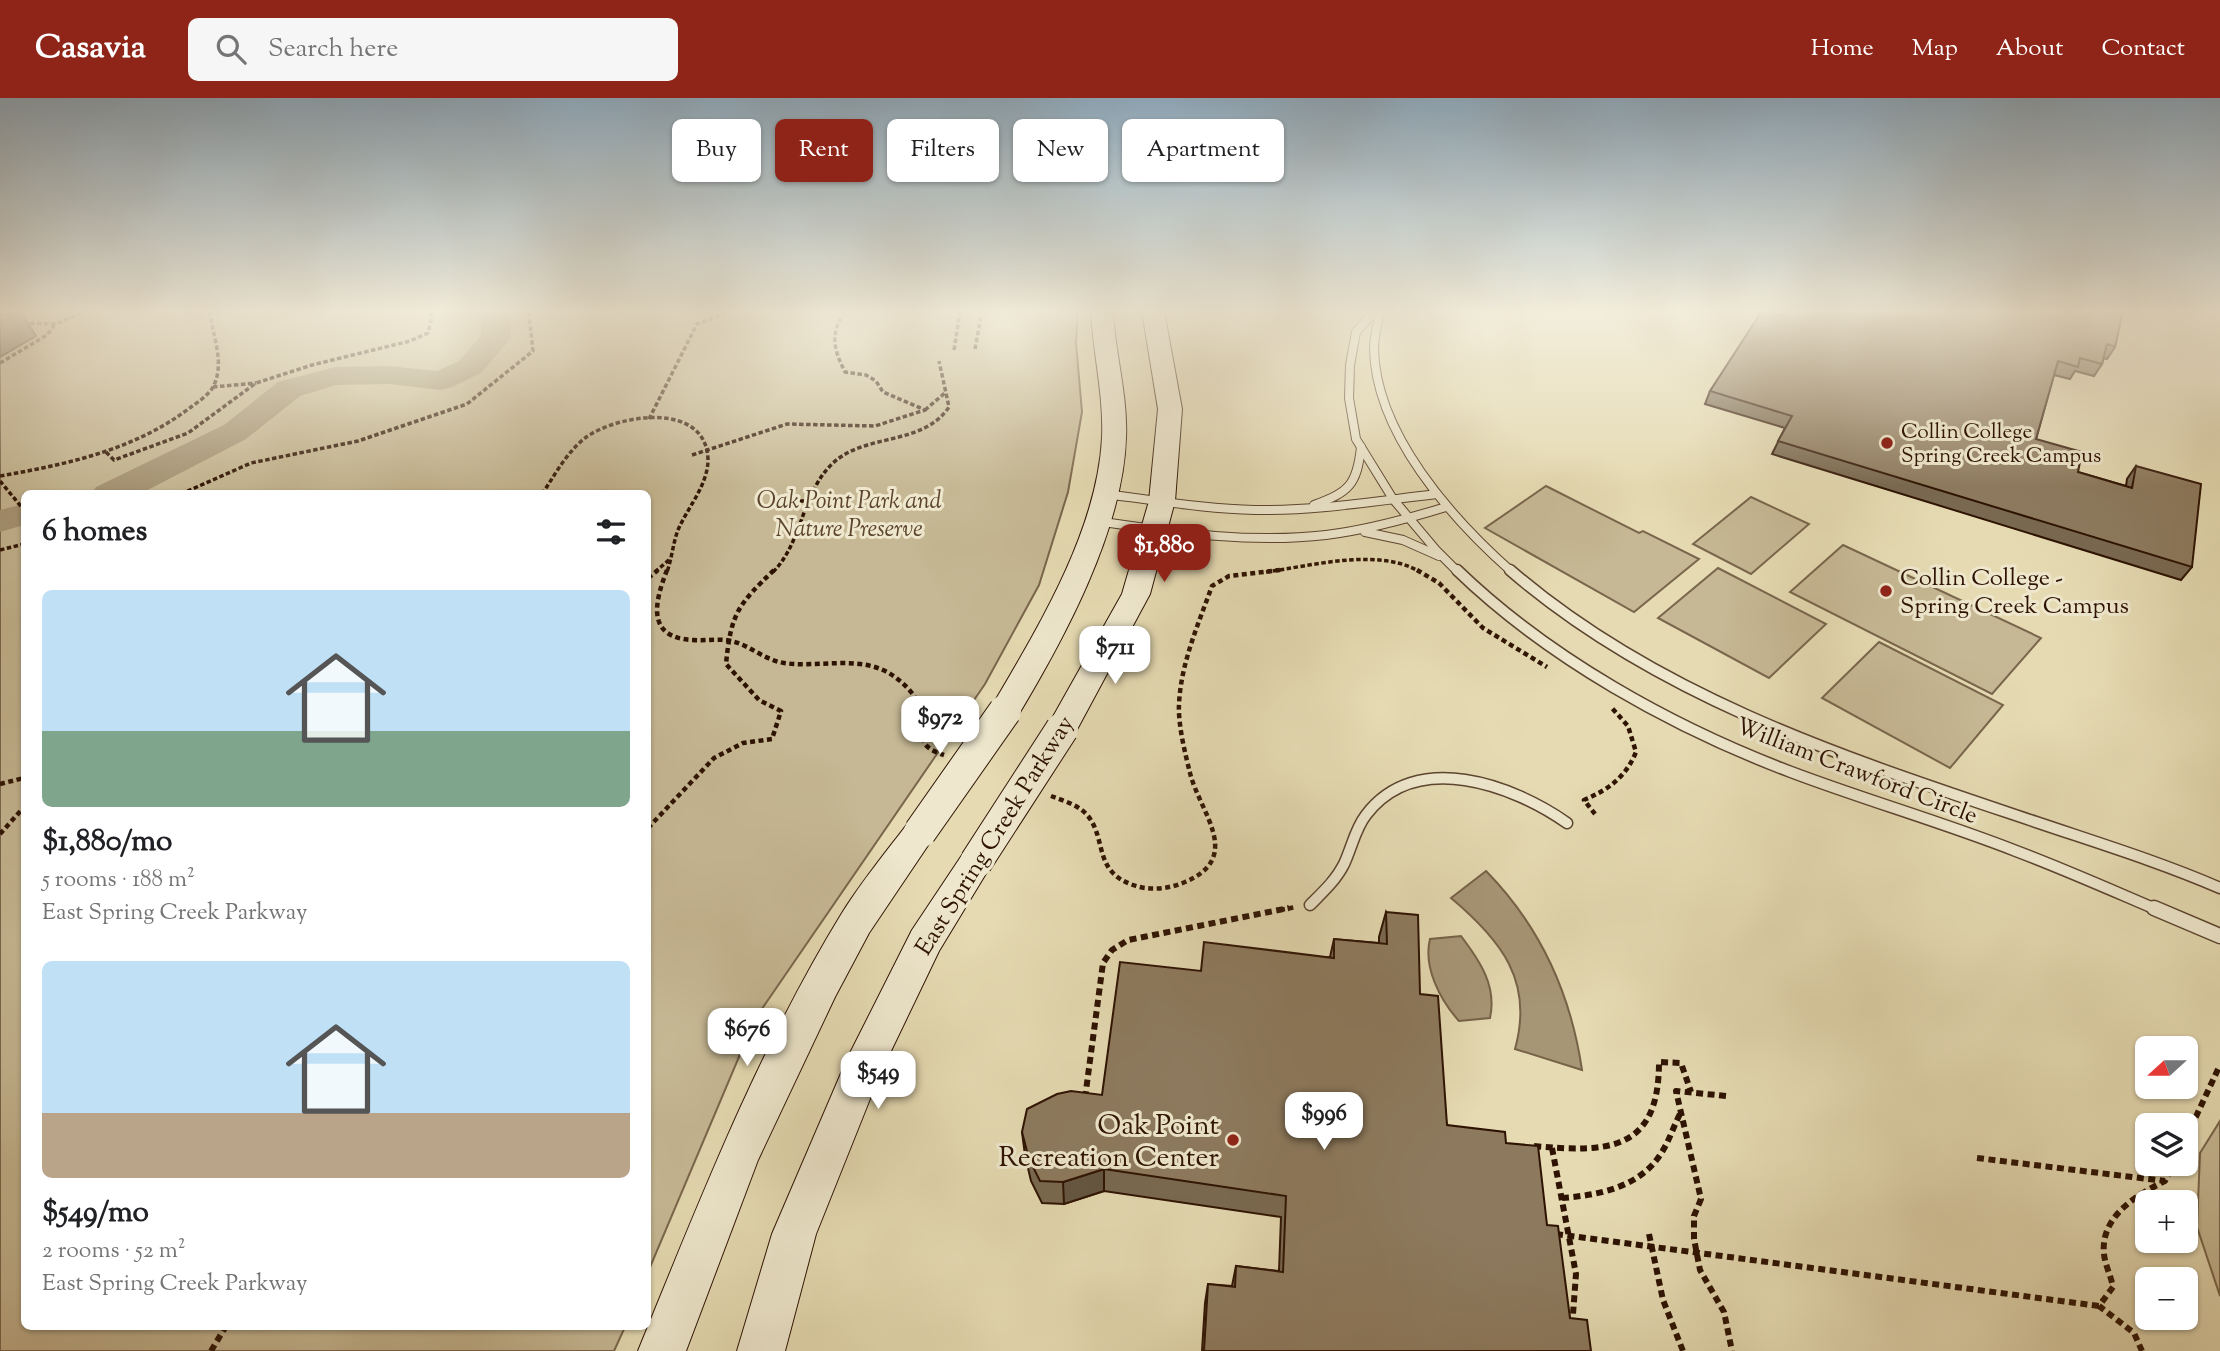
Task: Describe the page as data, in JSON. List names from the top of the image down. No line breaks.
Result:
{"streets":{"main road":["East Spring Creek Parkway"],"lane":["William Crawford Circle"]},"parks":["Oak Point Park and Nature Preserve"],"places":["Collin College Spring Creek Campus","Collin College - Spring Creek Campus","Oak Point Recreation Center"],"north":"left","page":{"header":"Casavia","search":"Search here","nav":["Home","Map","About","Contact"],"chip":["Buy","Rent","Filters","New","Apartment"],"heading":"6 homes","price":["$1,880","$711","$972","$676","$549","$996"],"list":[{"name":"$1,880/mo","note":"5 rooms · 188 m² · East Spring Creek Parkway"},{"name":"$549/mo","note":"2 rooms · 52 m² · East Spring Creek Parkway"}],"map_buttons":["+","−"]}}
